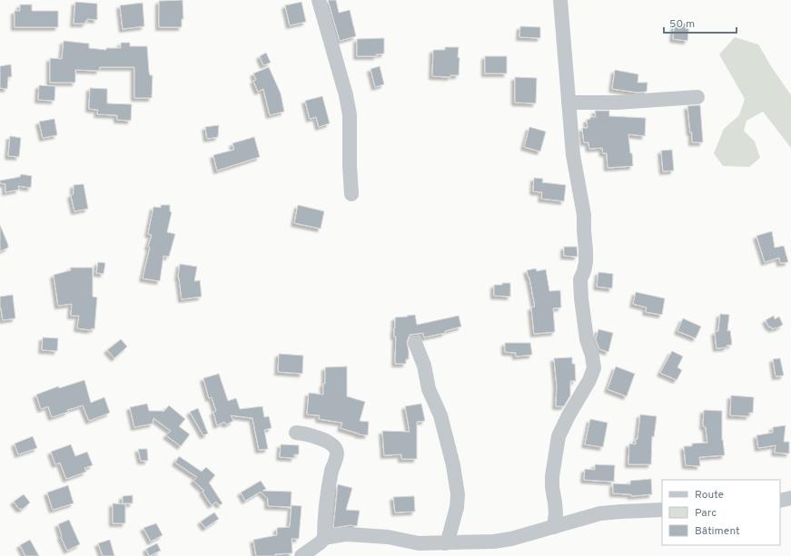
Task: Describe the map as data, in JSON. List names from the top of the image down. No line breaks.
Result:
{"legend":["Route","Parc","Bâtiment"],"scale_bar":"50 m"}
